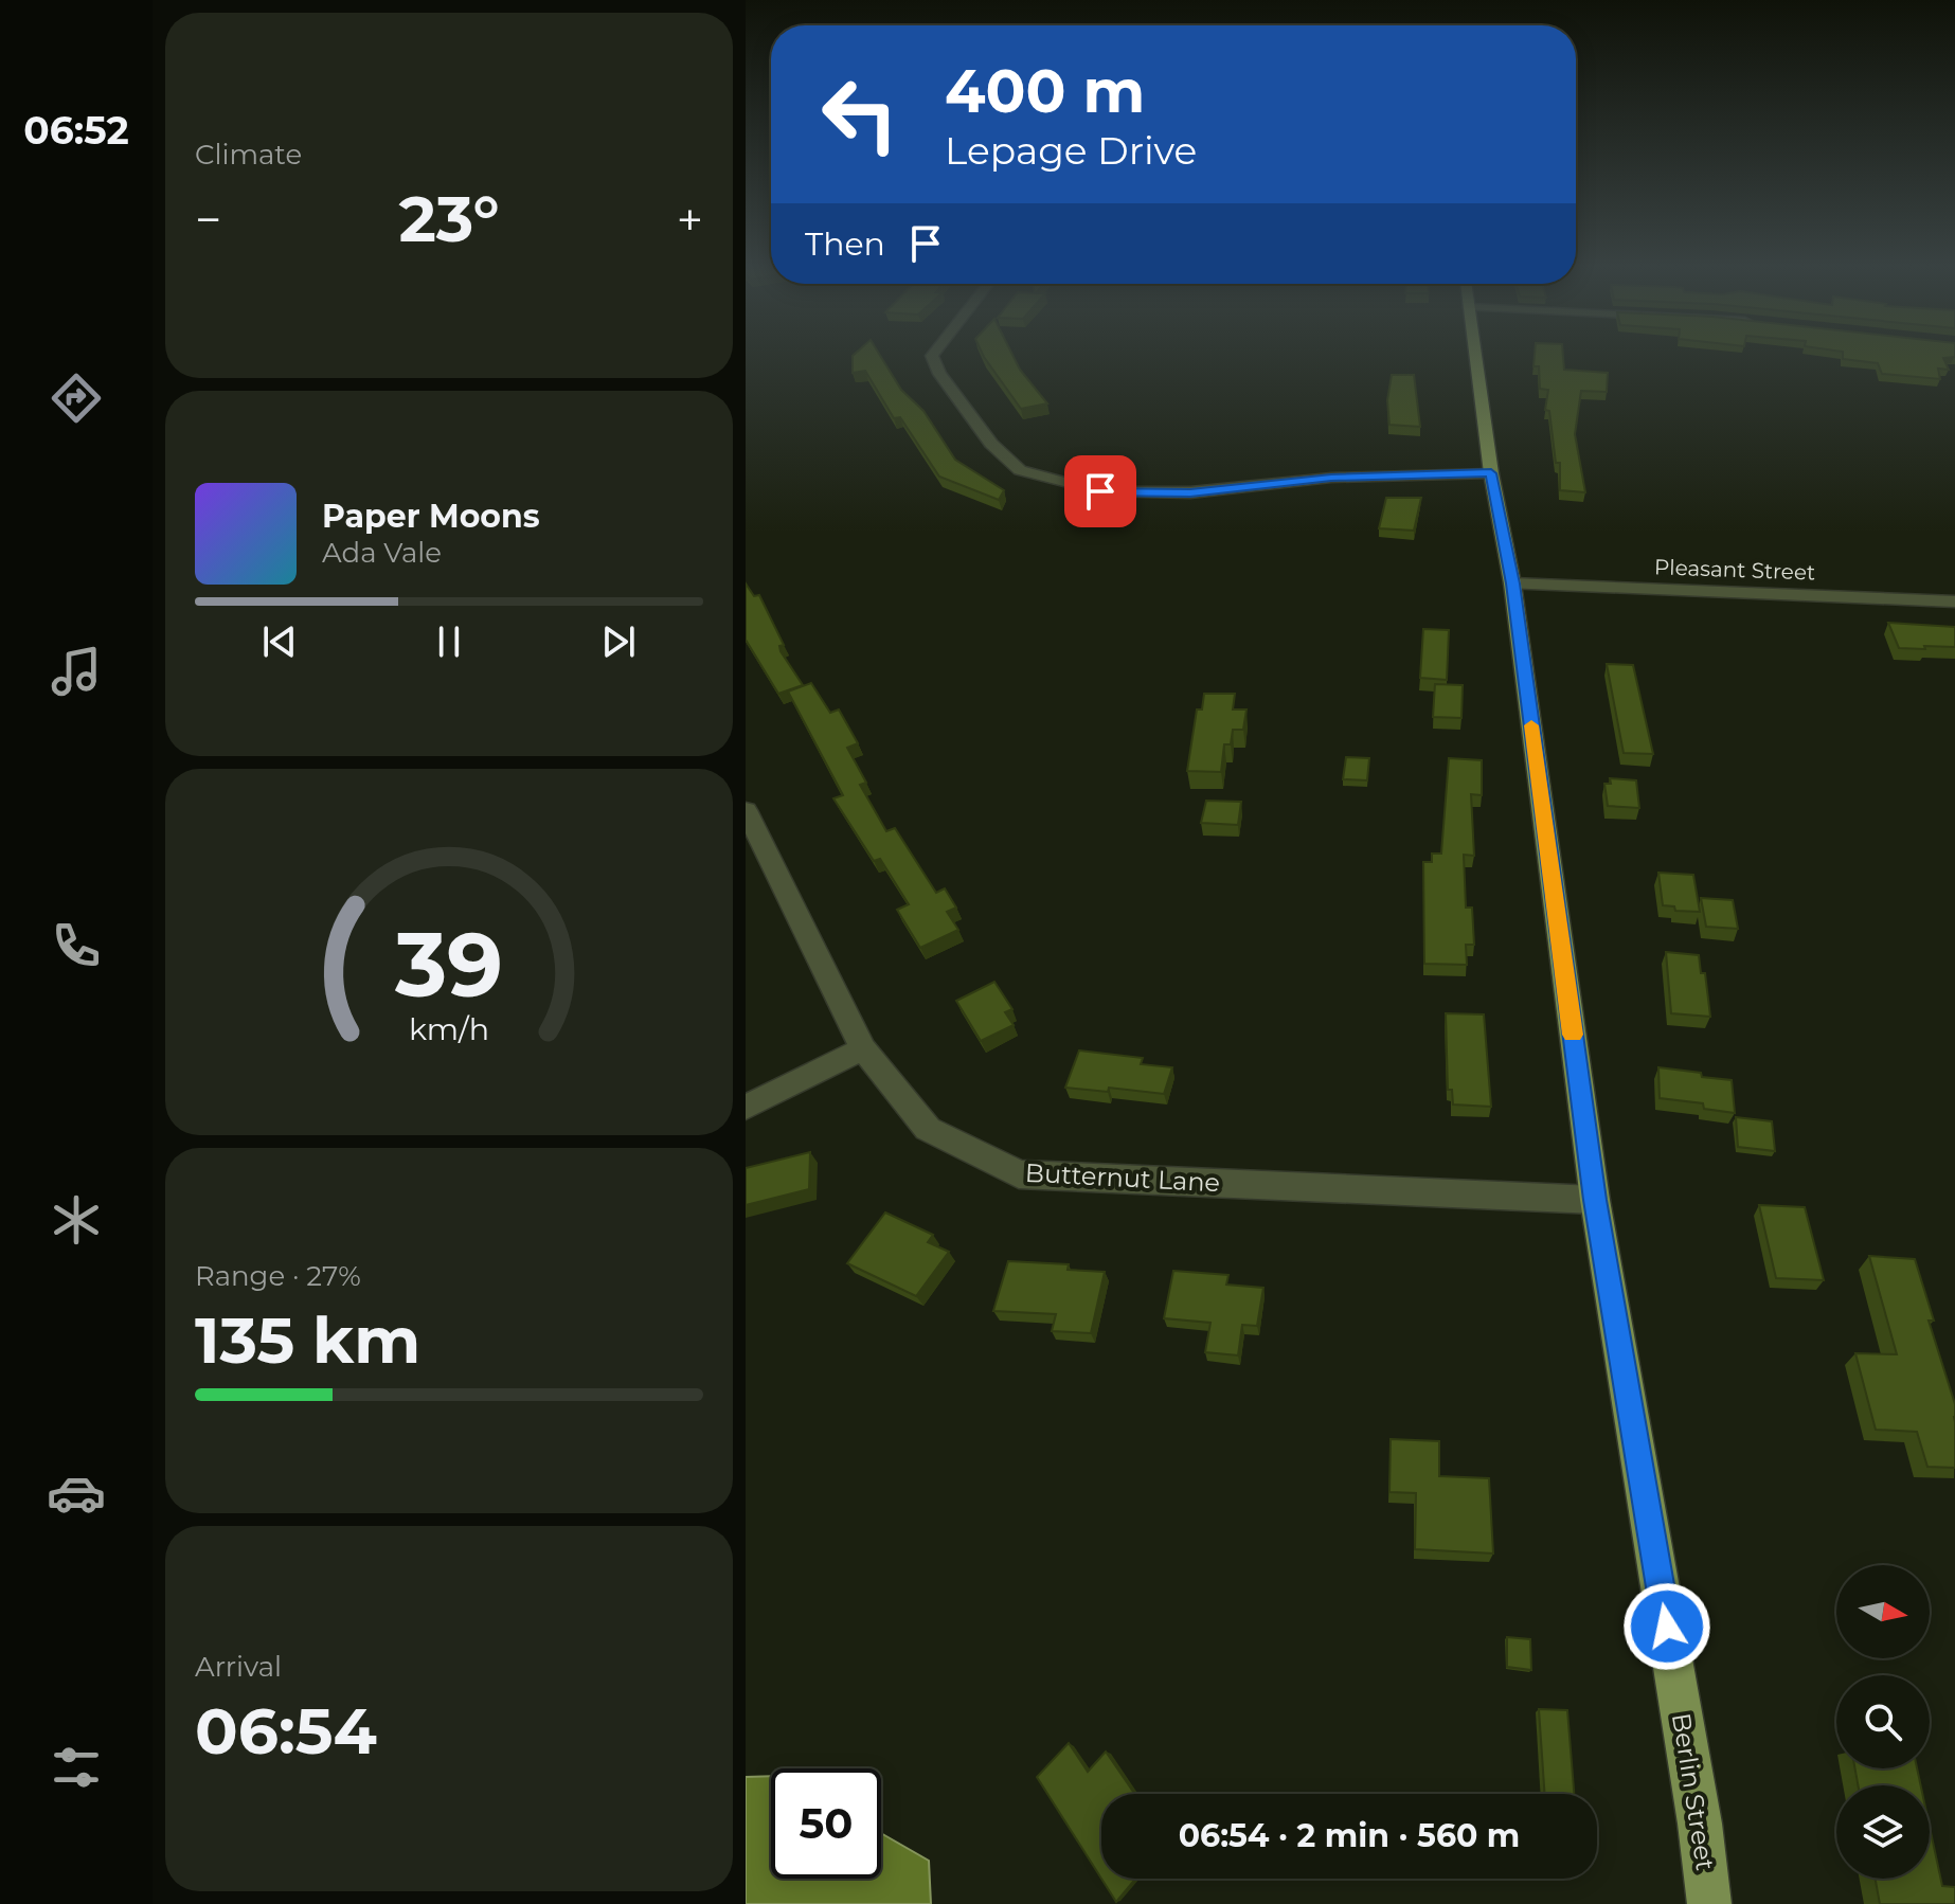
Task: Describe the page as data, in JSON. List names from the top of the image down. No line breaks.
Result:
{"streets":{"main road":["Berlin Street"],"street":["Pleasant Street","Butternut Lane"]},"crossings":[["Pleasant Street","Berlin Street"],["Butternut Lane","Berlin Street"]],"north":"right","page":{"tabs":"06:52","tile":["Climate",["Range · 27%","135 km"],["Arrival","06:54"]],"turn":["400 m","Lepage Drive"],"heat":["−","23°","+"],"then":"Then","song":["Paper Moons","Ada Vale"],"limit":"50","trip":"06:54 · 2 min · 560 m","gauge":["39","km/h"]}}
